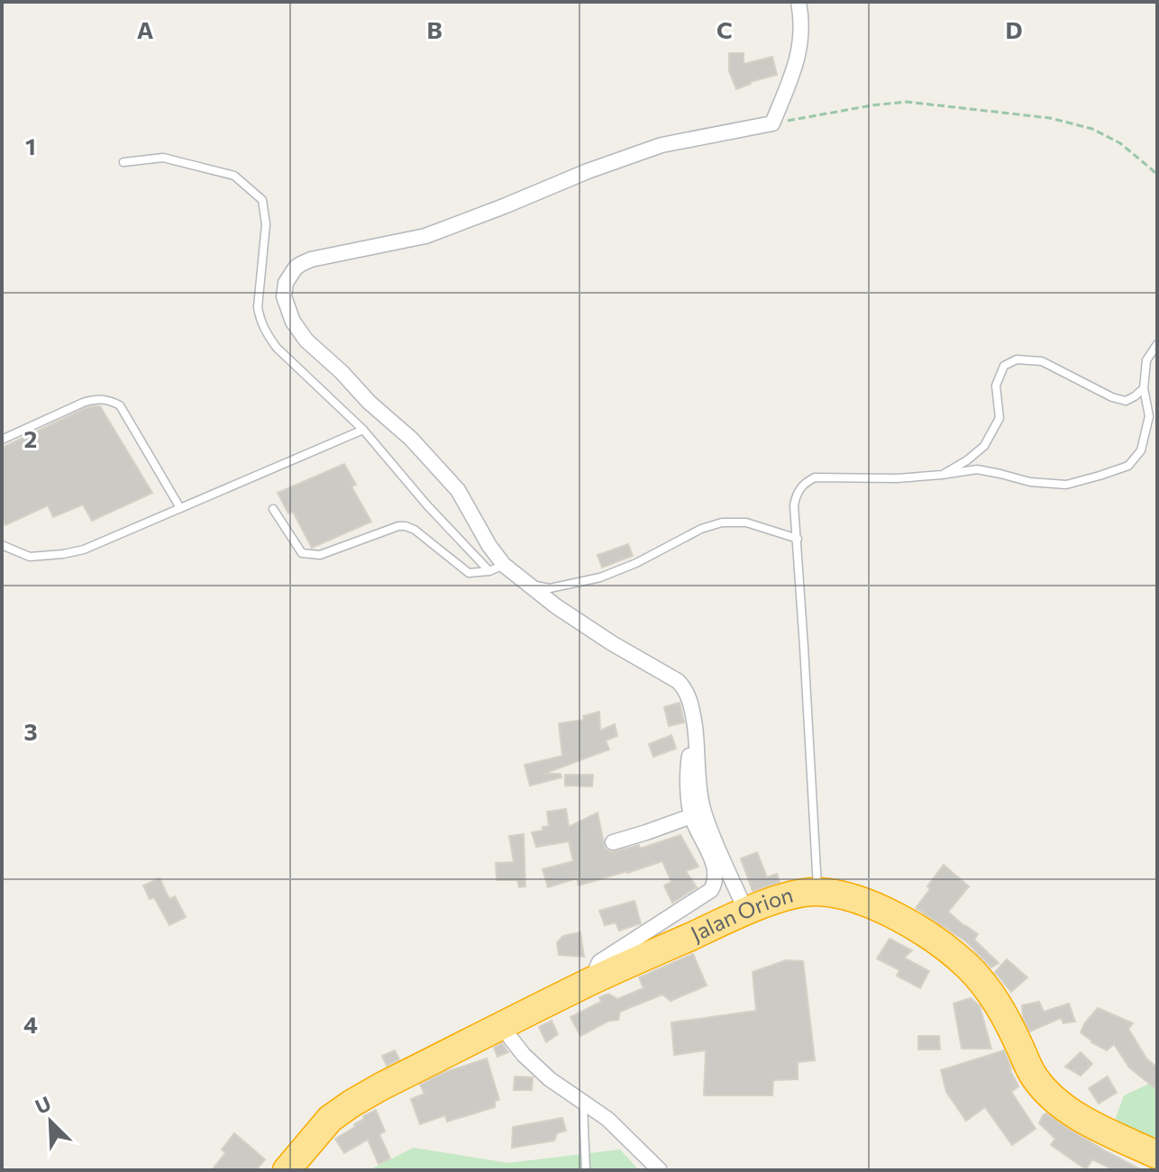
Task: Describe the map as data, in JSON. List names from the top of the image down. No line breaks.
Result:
{"streets":{"highway":["Jalan Orion"]},"north":"top left","grid":{"columns":["A","B","C","D"],"rows":["1","2","3","4"]}}
